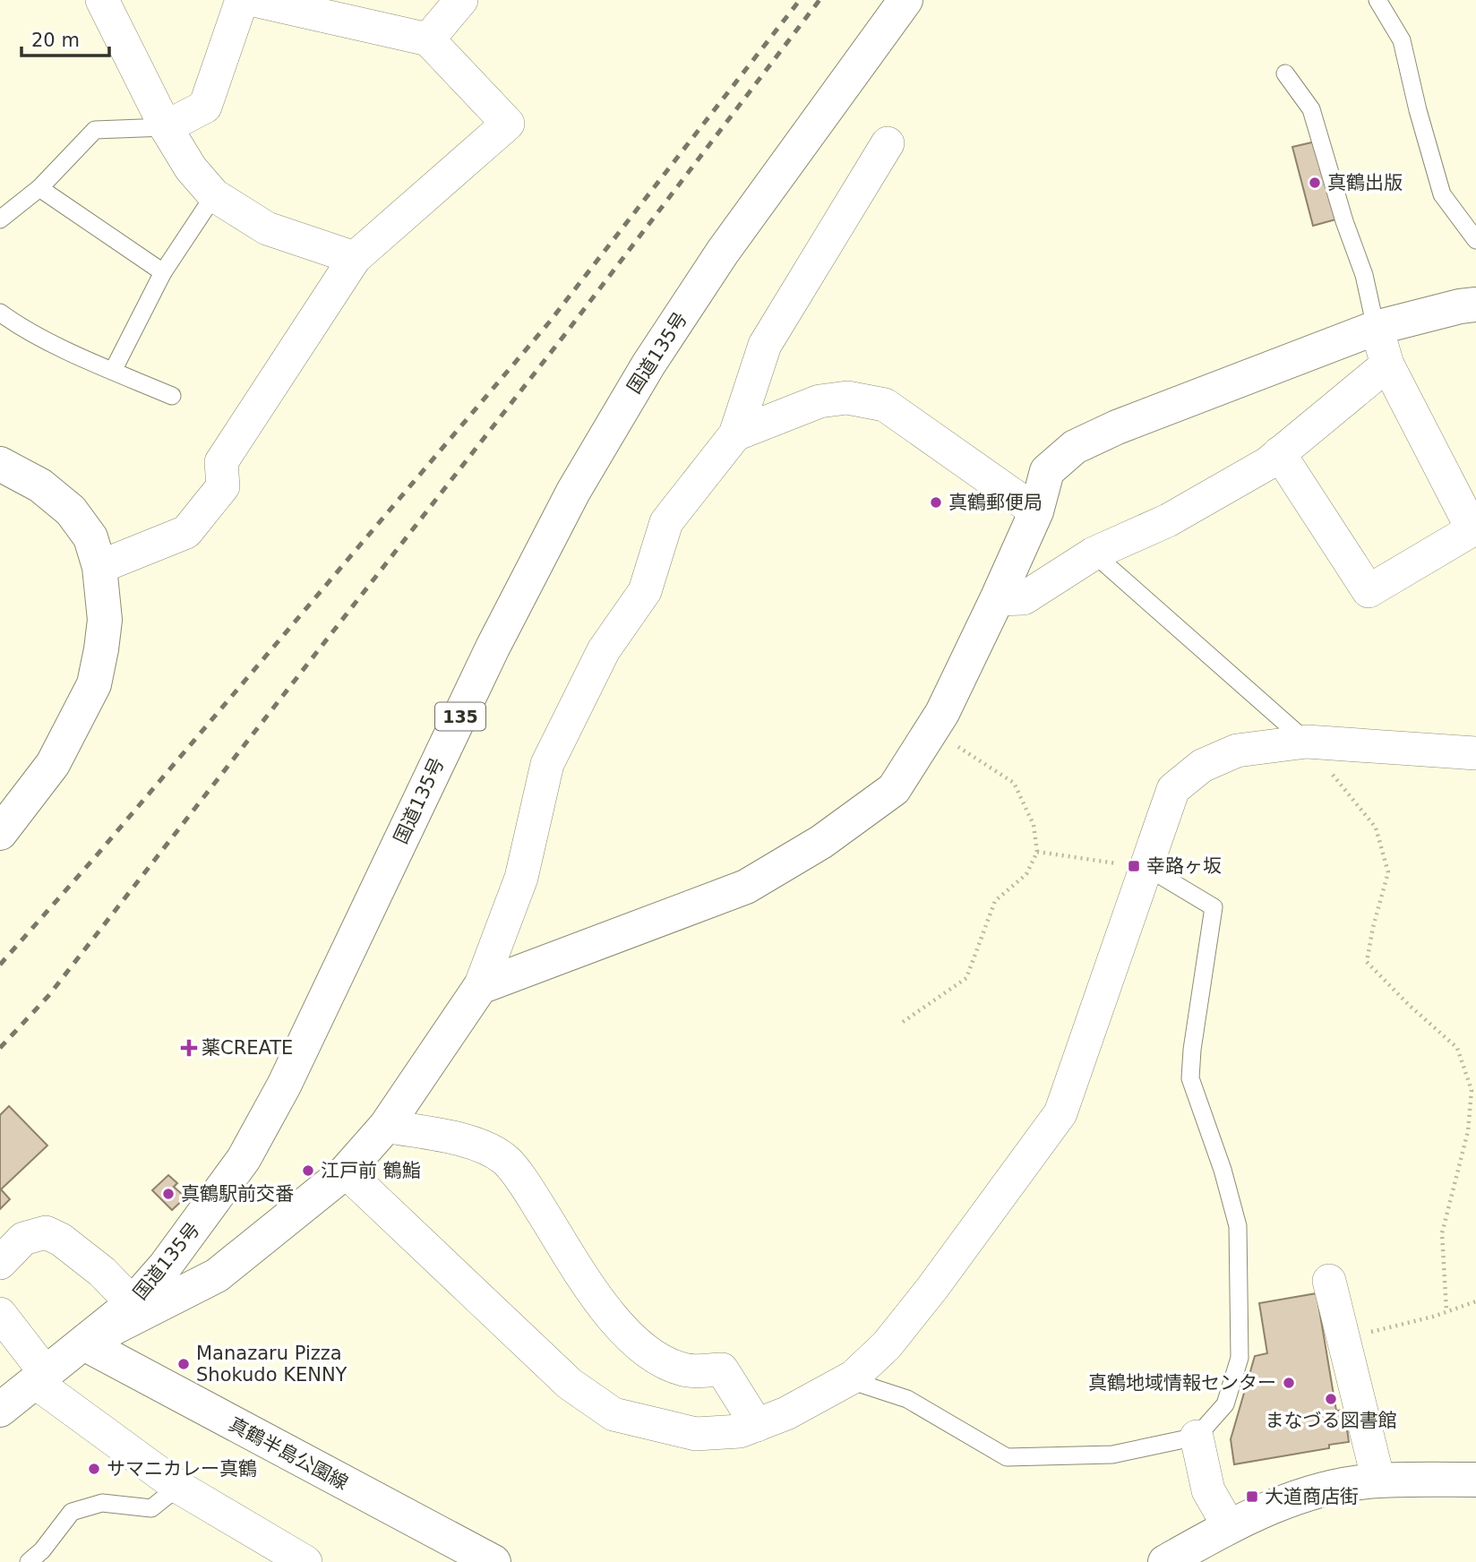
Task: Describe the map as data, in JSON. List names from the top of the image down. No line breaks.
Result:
{"streets":{"main road":["国道135号","135","真鶴半島公園線"]},"crossings":[["国道135号","真鶴半島公園線"]],"places":{"other":["真鶴出版","真鶴郵便局","江戸前 鶴鮨","真鶴駅前交番","Manazaru Pizza Shokudo KENNY","真鶴地域情報センター","まなづる図書館","サマニカレー真鶴"],"transit":["幸路ヶ坂","大道商店街"],"health":["薬CREATE"]},"scale_bar":"20 m"}
